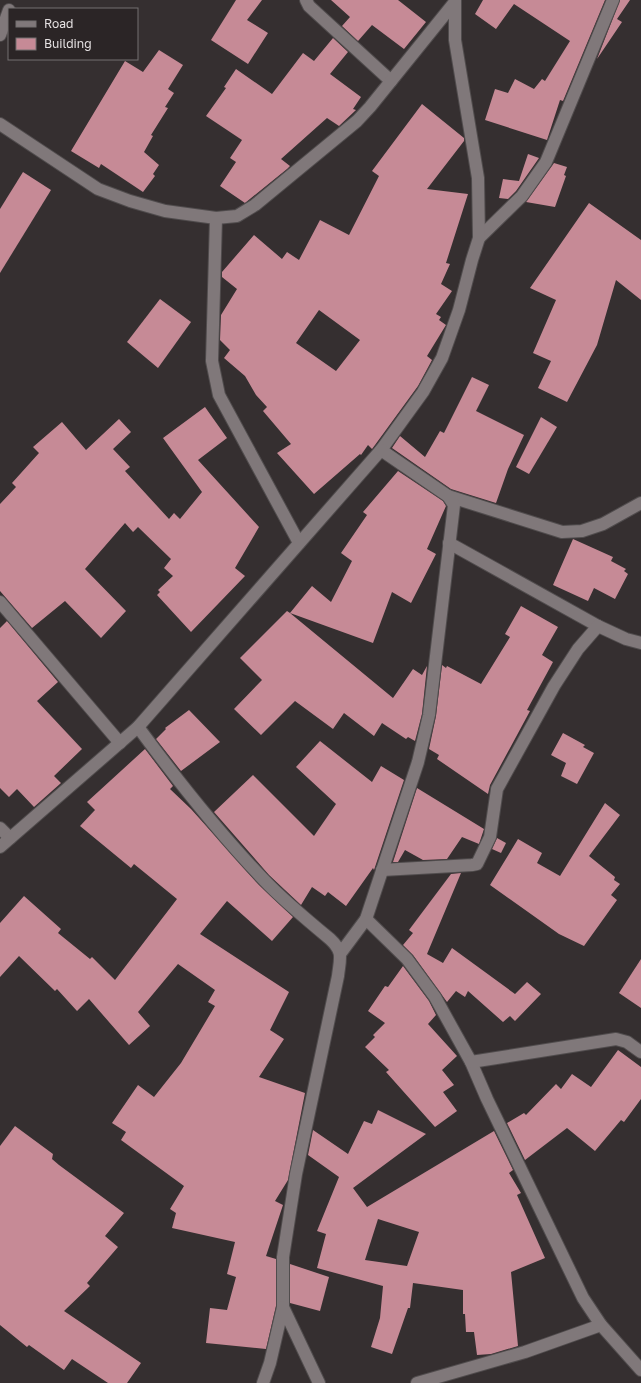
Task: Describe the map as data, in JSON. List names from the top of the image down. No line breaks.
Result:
{"legend":["Road","Building"]}
